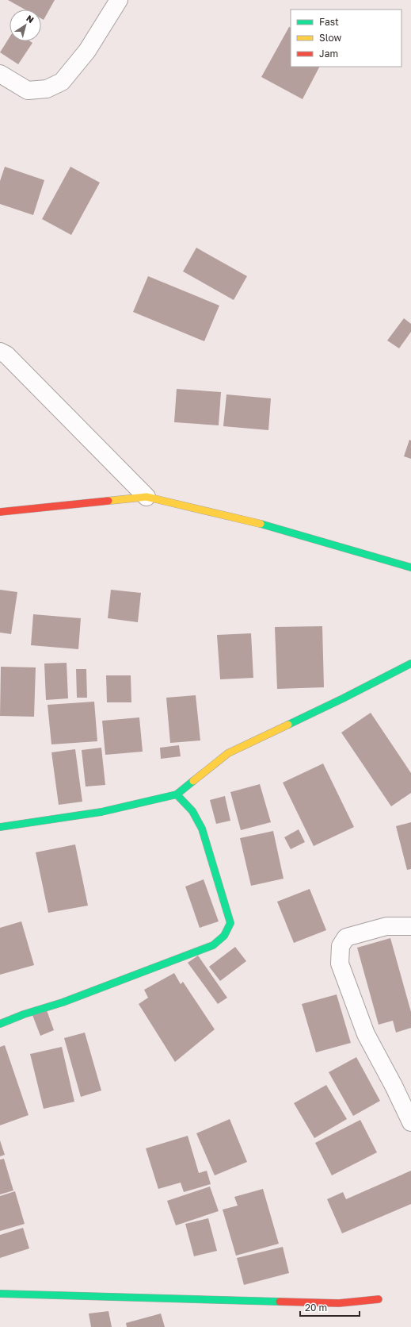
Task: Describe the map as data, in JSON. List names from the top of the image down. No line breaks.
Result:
{"legend":["Fast","Slow","Jam"],"scale_bar":"20 m","north":"top right"}
